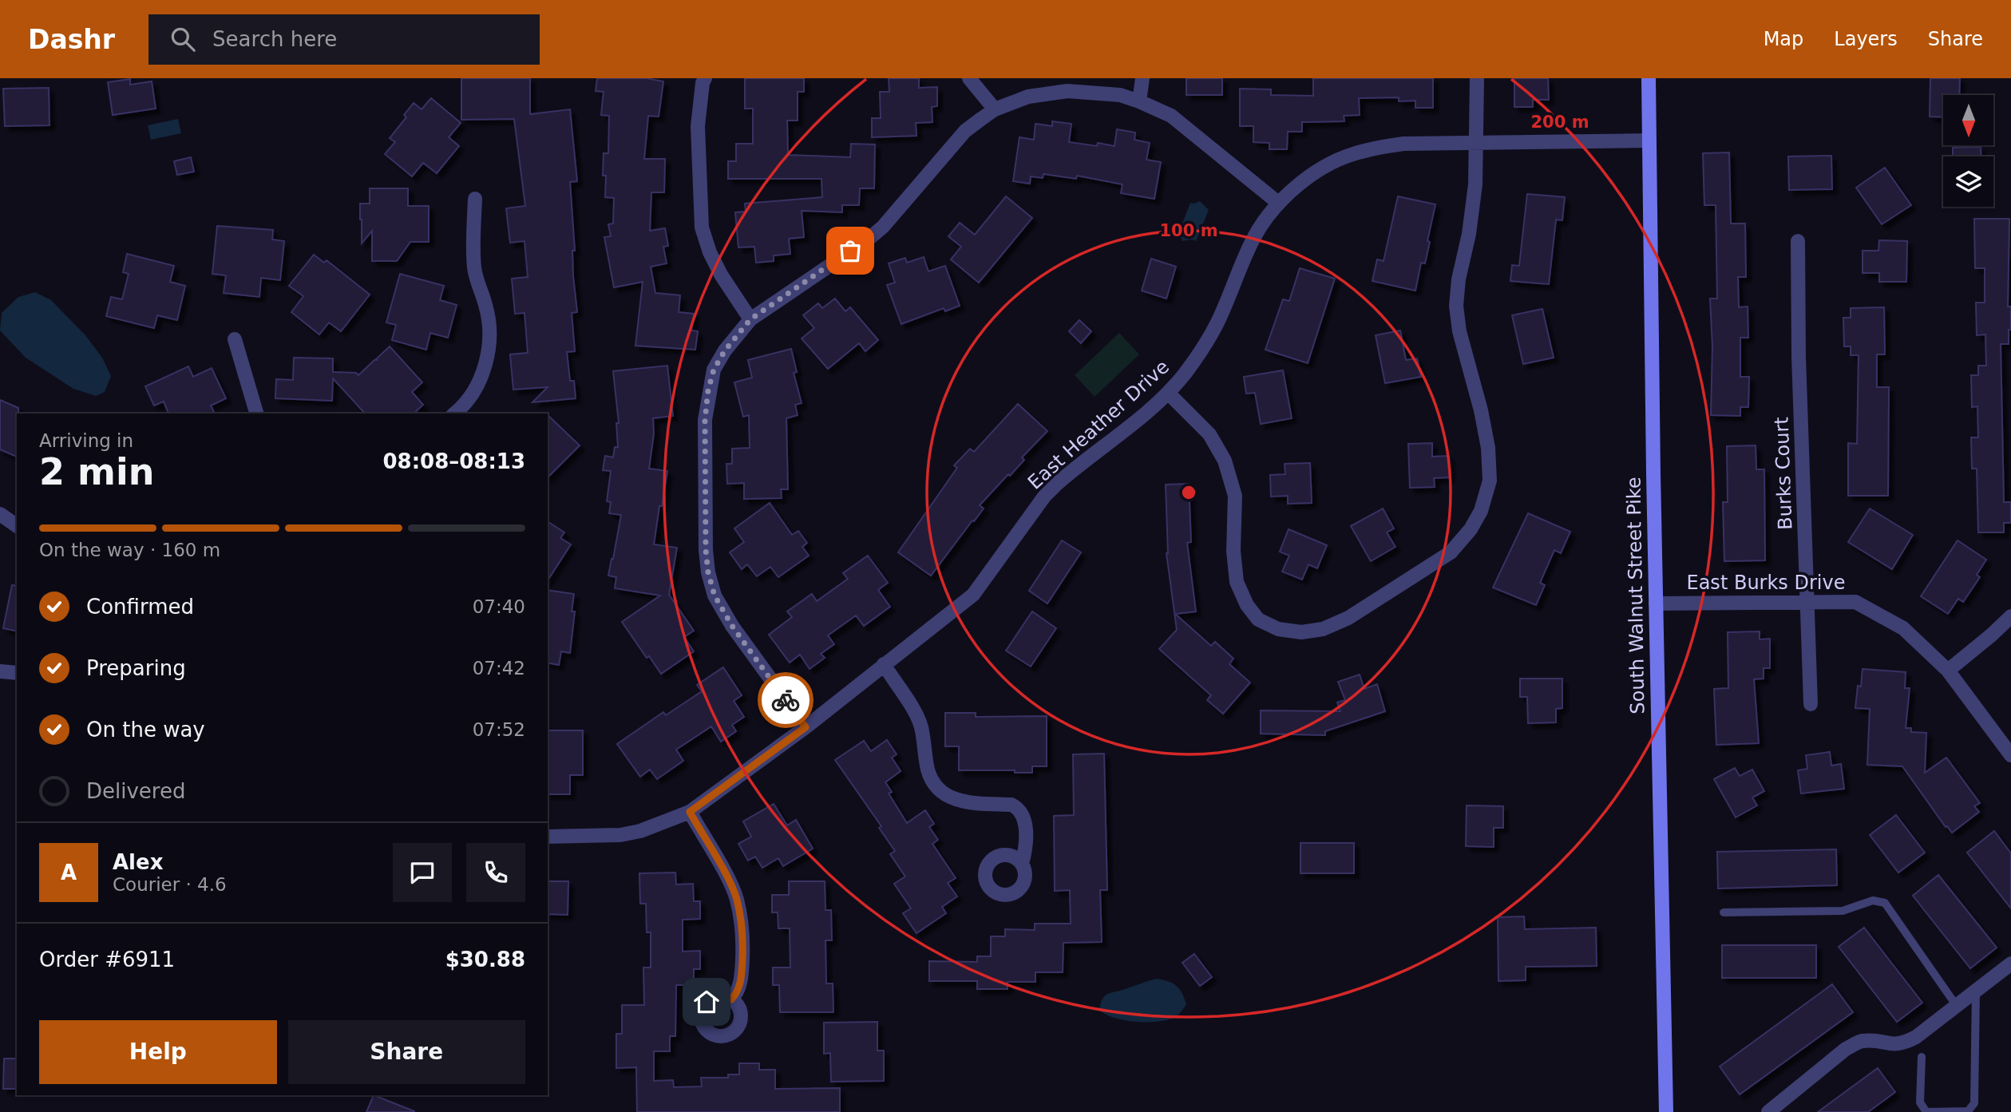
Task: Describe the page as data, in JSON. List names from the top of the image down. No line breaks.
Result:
{"streets":{"street":["East Heather Drive","Burks Court","East Burks Drive","South Walnut Street Pike"]},"crossings":[["East Heather Drive","South Walnut Street Pike"],["Burks Court","East Burks Drive"],["East Burks Drive","South Walnut Street Pike"]],"north":"bottom","page":{"header":"Dashr","search":"Search here","nav":["Map","Layers","Share"],"heading":["2 min","Arriving in","08:08–08:13"],"panel":["Alex","Courier · 4.6","Order #6911","$30.88"],"bar":"On the way · 160 m","list":[["Confirmed","07:40"],["Preparing","07:42"],["On the way","07:52"],"Delivered"],"round":"A","buttons":["Help","Share"]},"rings":["200 m","100 m"]}
